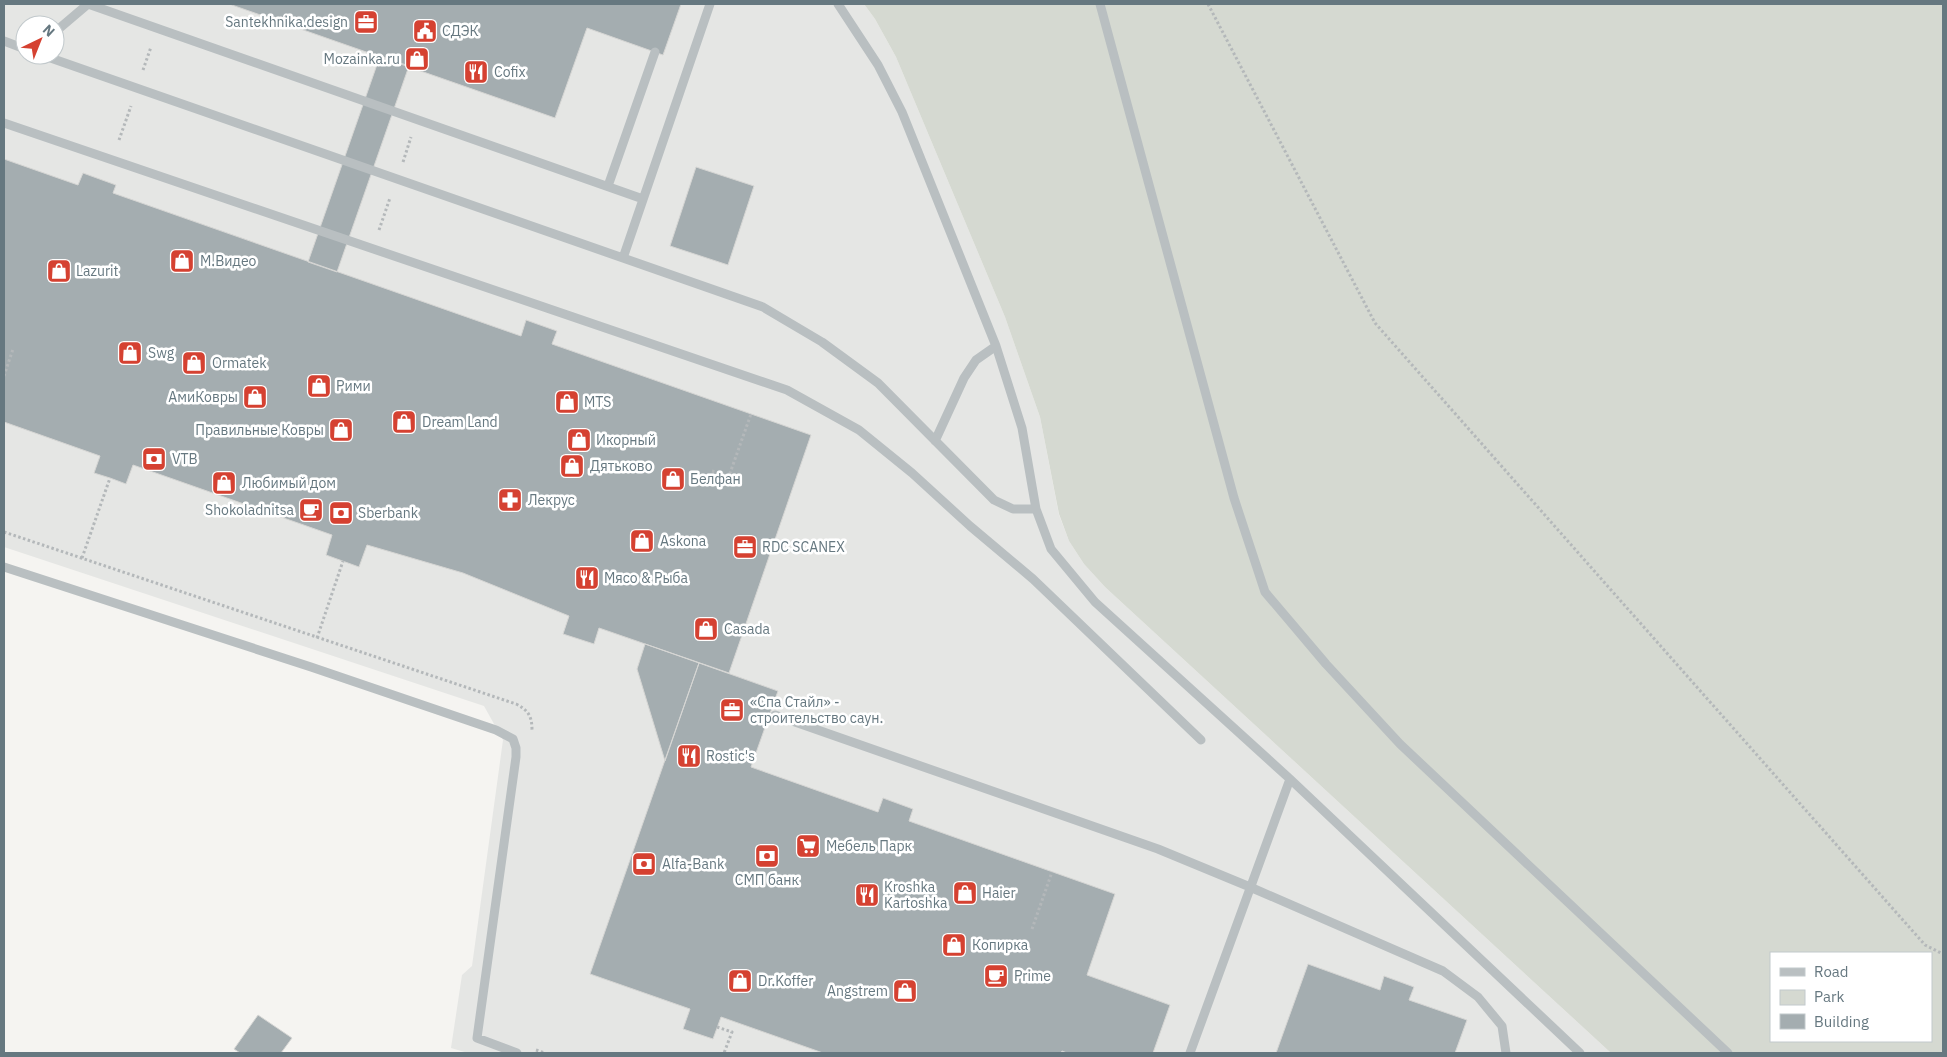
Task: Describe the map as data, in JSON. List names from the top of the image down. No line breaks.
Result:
{"places":{"office":["Santekhnika.design","RDС SCANEX","«Спа Стайл» - строительство саун."],"public building":["СДЭК"],"shop":["Mozainka.ru","М.Видео","Lazurit","Swg","Ormatek","Рими","АмиКовры","MTS","Dream Land","Правильные Ковры","Икорный","Дятьково","Белфан","Любимый дом","Askona","Casada","Haier","Копирка","Dr.Koffer","Angstrem"],"restaurant":["Cofix","Мясо & Рыба","Rostic's","Kroshka Kartoshka"],"bank":["VTB","Sberbank","СМП банк","Alfa-Bank"],"pharmacy":["Лекрус"],"cafe":["Shokoladnitsa","Prime"],"supermarket":["Мебель Парк"]},"legend":["Road","Park","Building"],"north":"top right"}
